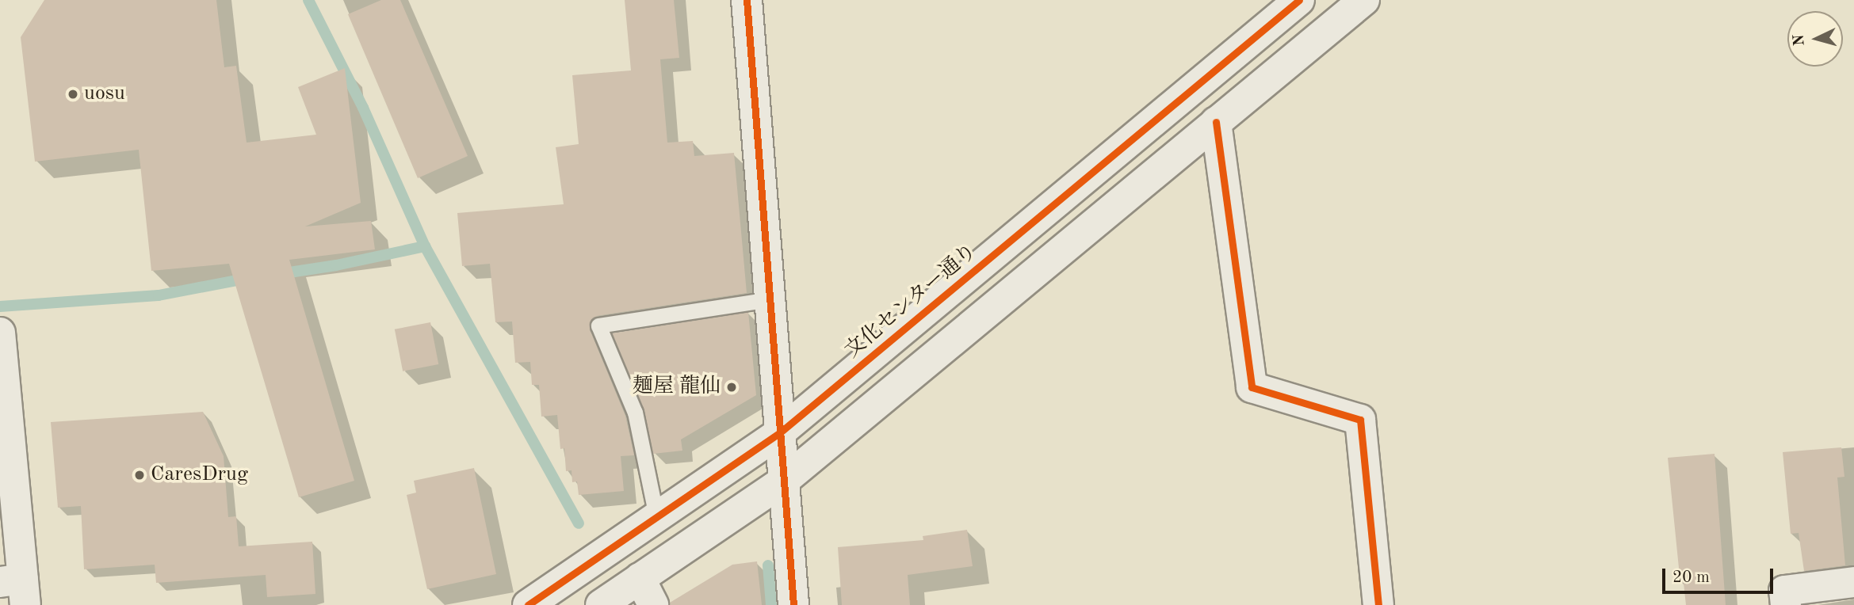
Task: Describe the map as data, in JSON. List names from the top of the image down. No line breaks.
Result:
{"streets":{"street":["文化センター通り"]},"places":["uosu","麺屋 龍仙","CaresDrug"],"scale_bar":"20 m","north":"left"}
